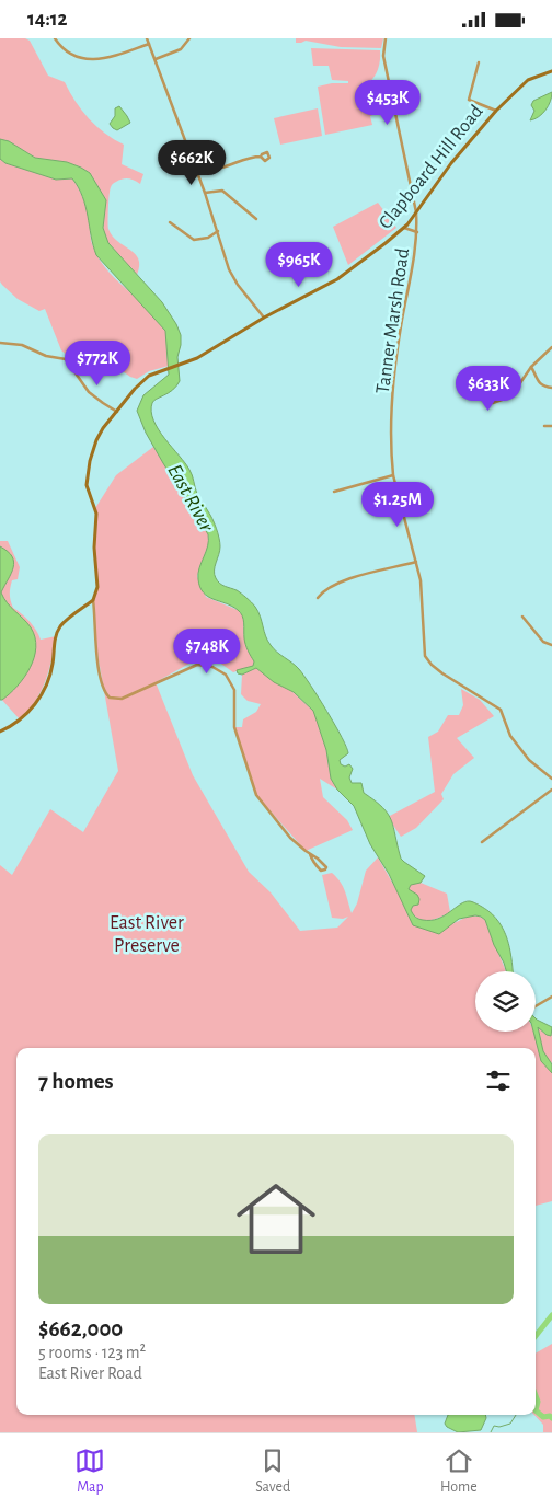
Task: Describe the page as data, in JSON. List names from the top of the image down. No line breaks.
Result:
{"streets":{"street":["Clapboard Hill Road","Tanner Marsh Road"]},"crossings":[["Clapboard Hill Road","Tanner Marsh Road"]],"water":["East River"],"parks":["East River Preserve"],"page":{"status":"14:12","price":["$453K","$662K","$965K","$772K","$633K","$1.25M","$748K"],"heading":"7 homes","list":[{"name":"$662,000","note":"5 rooms · 123 m² · East River Road"}],"tabs":["Map","Saved","Home"]}}
